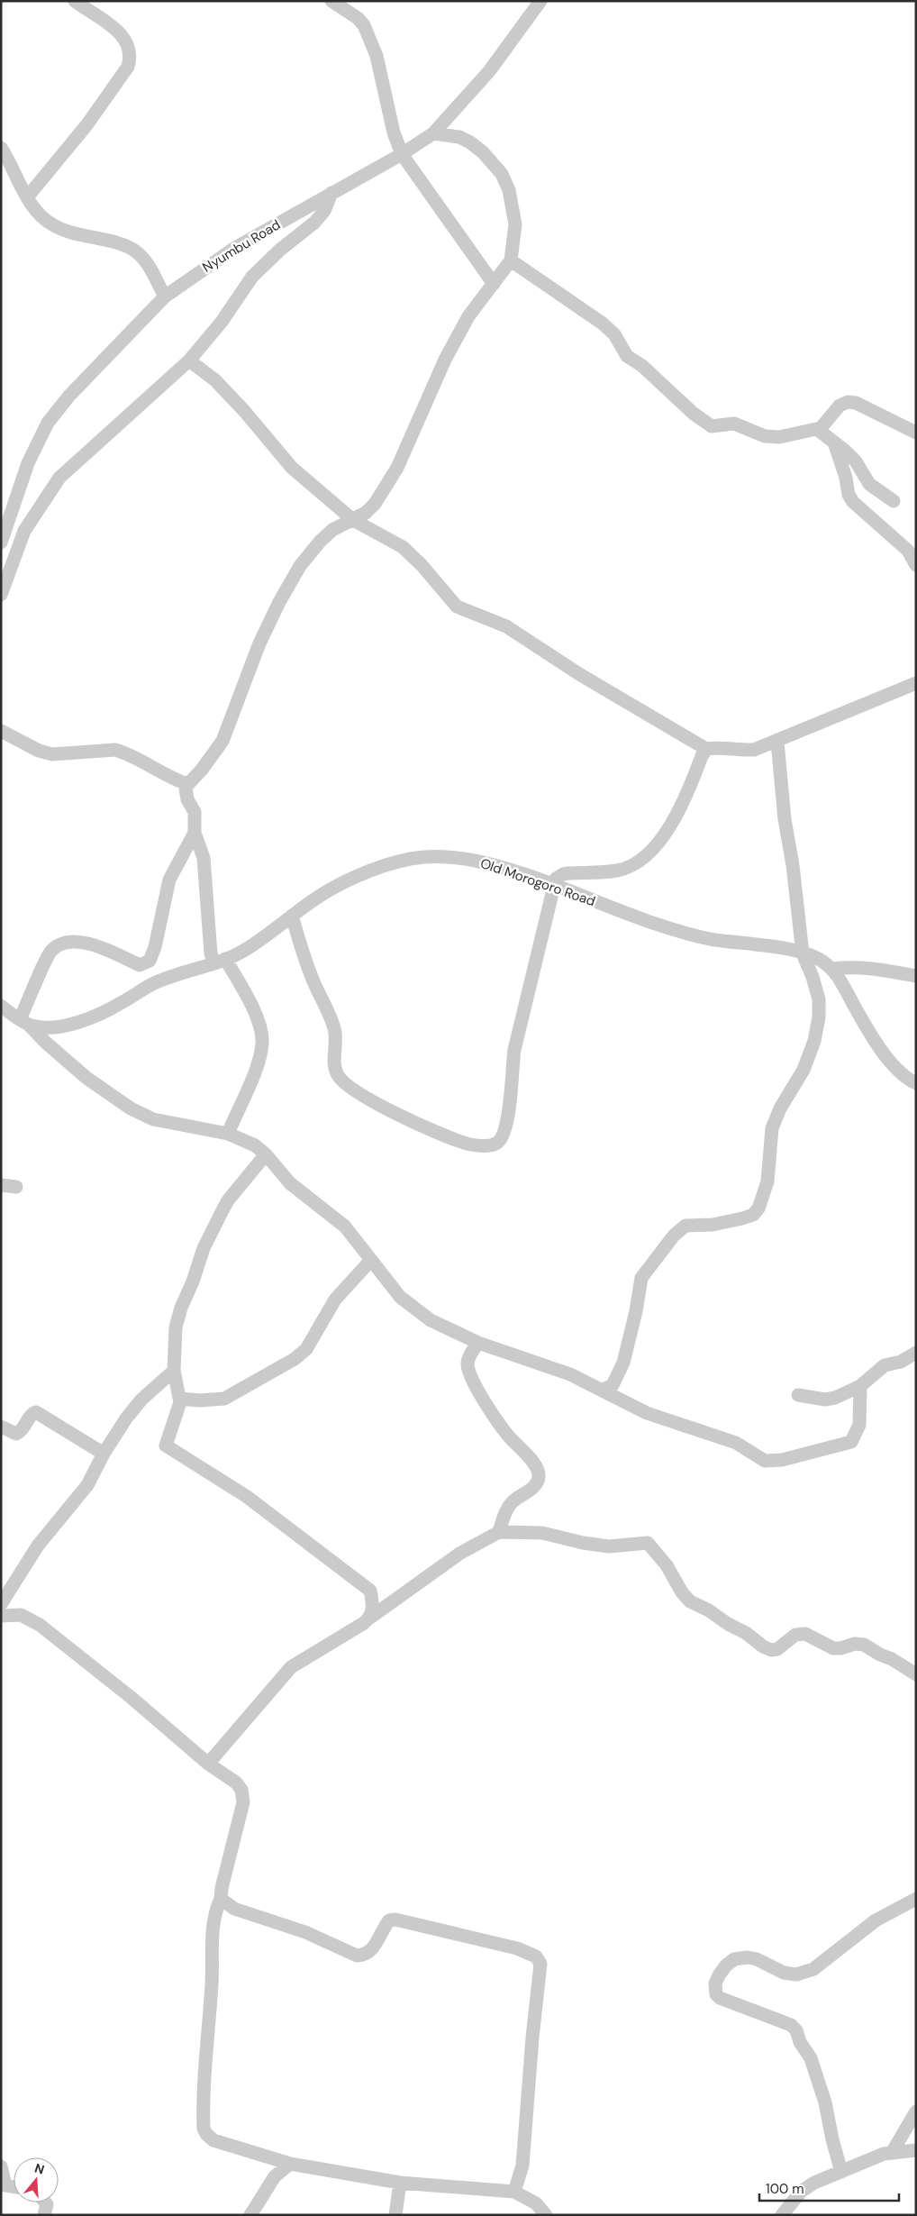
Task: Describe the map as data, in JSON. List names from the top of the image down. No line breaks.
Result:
{"streets":{"street":["Nyumbu Road","Old Morogoro Road"]},"scale_bar":"100 m","north":"top"}
